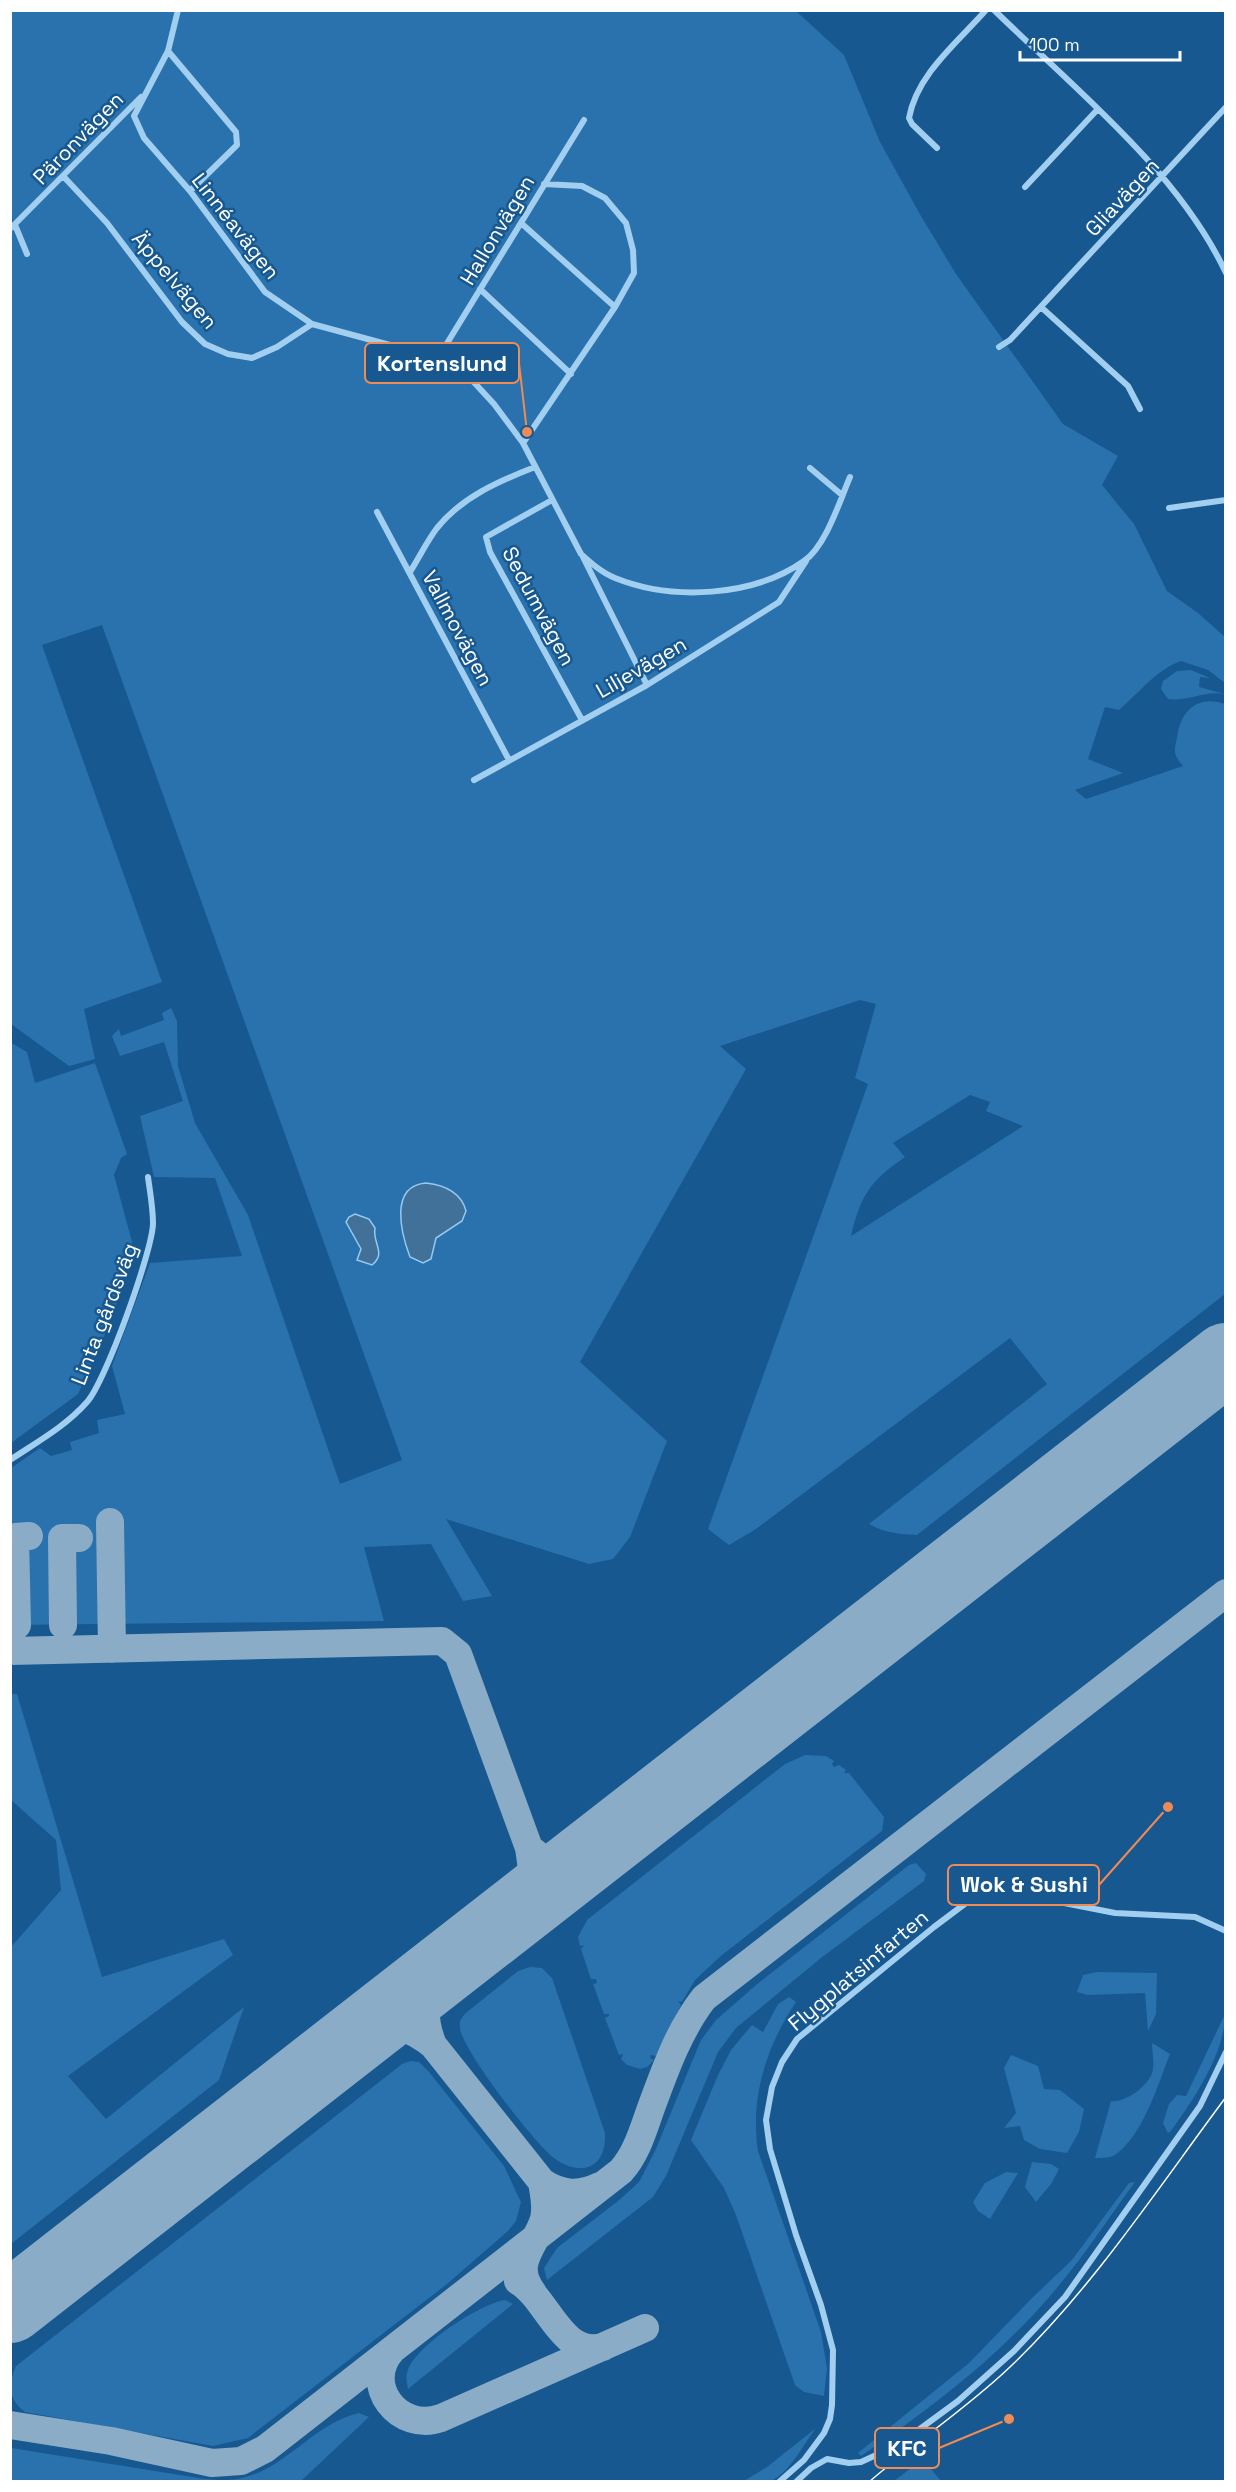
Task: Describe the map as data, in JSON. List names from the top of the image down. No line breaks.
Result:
{"streets":{"street":["Päronvägen","Gliavägen","Linnéavägen","Hallonvägen","Äppelvägen","Sedumvägen","Vallmovägen","Liljevägen","Linta gårdsväg","Flygplatsinfarten"]},"crossings":[["Päronvägen","Linnéavägen"],["Päronvägen","Äppelvägen"],["Linnéavägen","Hallonvägen"],["Linnéavägen","Äppelvägen"],["Linnéavägen","Sedumvägen"],["Linnéavägen","Liljevägen"],["Sedumvägen","Liljevägen"],["Vallmovägen","Liljevägen"]],"places":["Kortenslund","Wok & Sushi","KFC"],"scale_bar":"100 m"}
